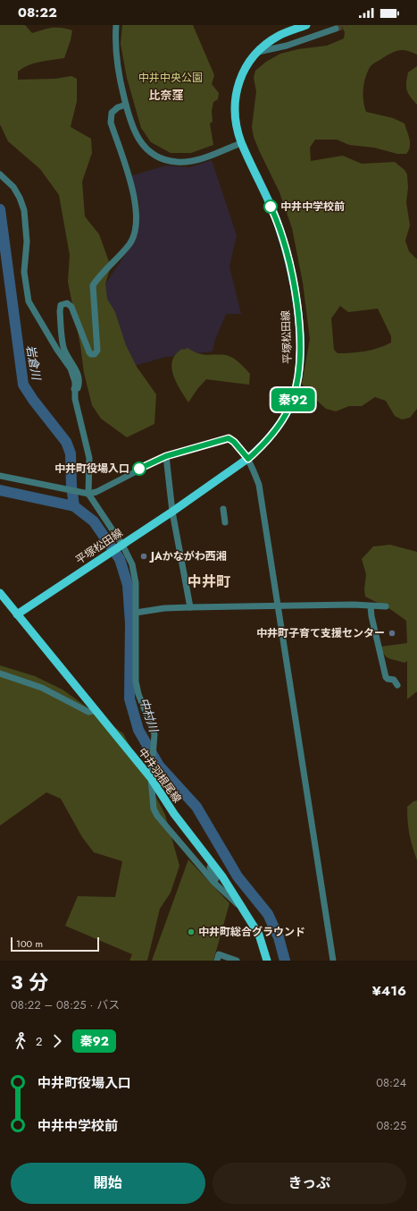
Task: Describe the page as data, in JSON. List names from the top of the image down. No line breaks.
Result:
{"streets":{"main road":["平塚松田線","中井羽根尾線"]},"crossings":[["平塚松田線","中井羽根尾線"]],"districts":["比奈窪","中井町"],"water":["岩倉川","中村川"],"parks":["中井中央公園"],"places":["中井中学校前","中井町役場入口","JAかながわ西湘","中井町子育て支援センター","中井町総合グラウンド"],"lines":["bus line 秦92"],"scale_bar":"100 m","page":{"status":"08:22","on_map":"秦92","scale":"100 m","heading":["3 分","08:22 – 08:25 · バス","¥416"],"legs":["2","秦92"],"list":[{"name":"中井町役場入口","value":"08:24"},{"name":"中井中学校前","value":"08:25"}],"buttons":["開始","きっぷ"]}}
